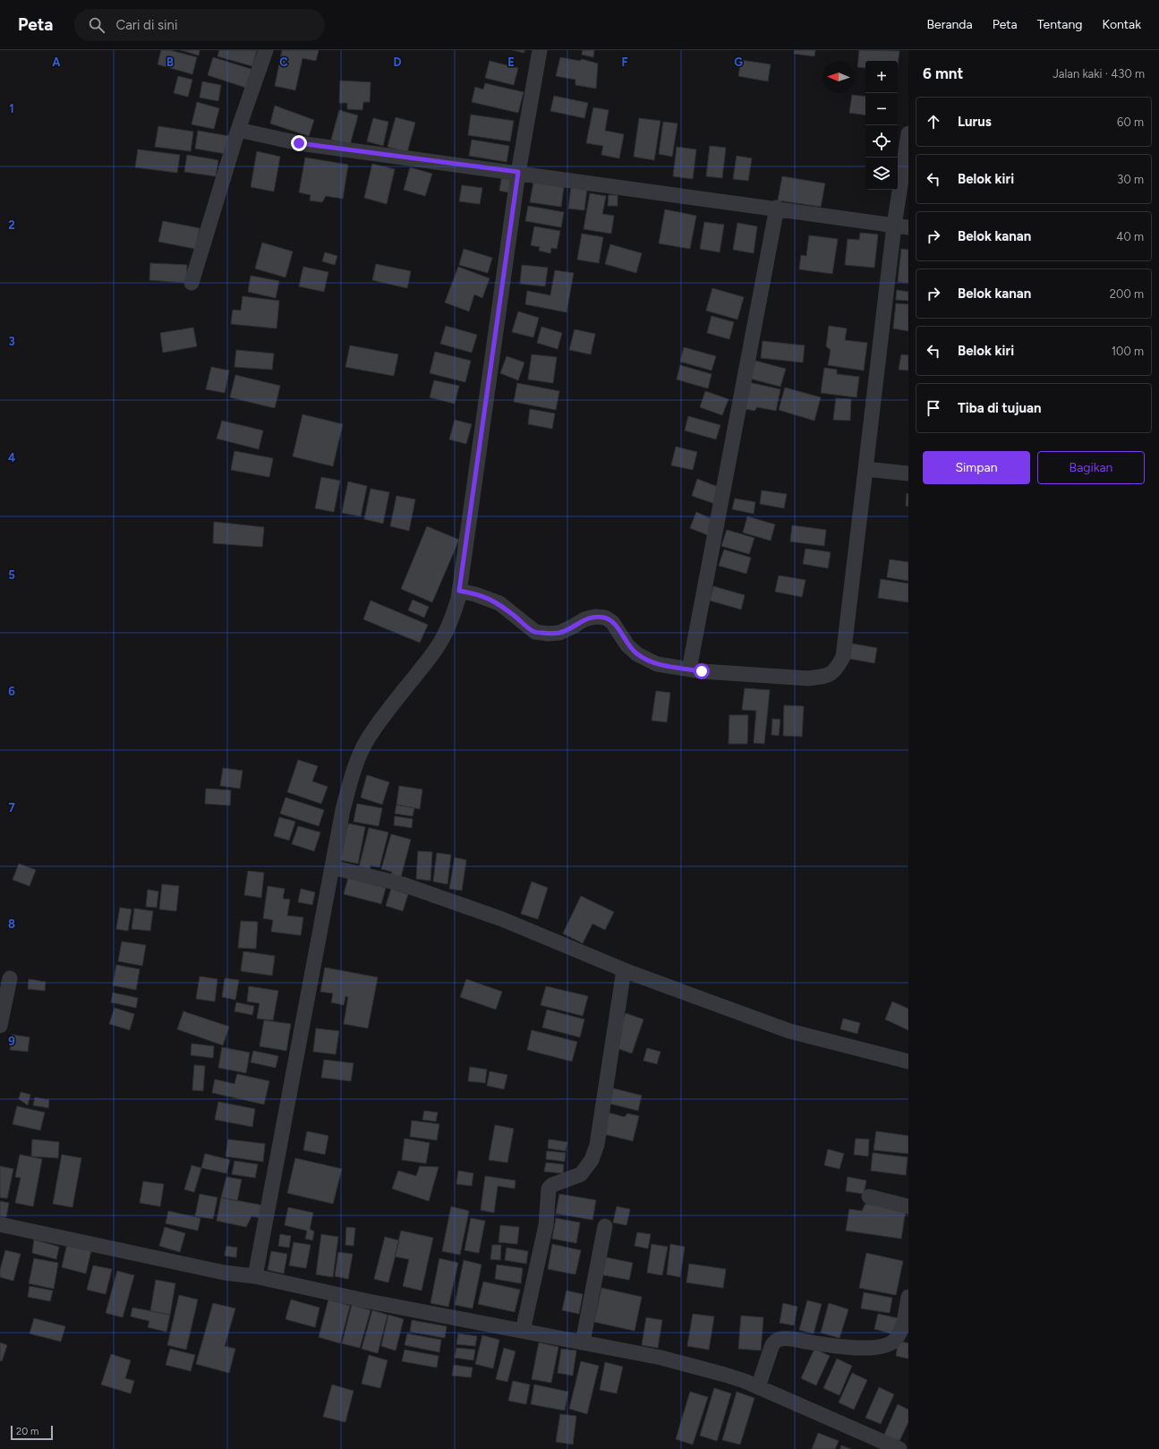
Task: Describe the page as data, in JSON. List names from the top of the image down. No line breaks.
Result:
{"scale_bar":"20 m","north":"left","page":{"header":"Peta","search":"Cari di sini","nav":["Beranda","Peta","Tentang","Kontak"],"heading":["6 mnt","Jalan kaki · 430 m"],"map_buttons":["+","−"],"list":[["Lurus","60 m"],["Belok kiri","30 m"],["Belok kanan","40 m"],["Belok kanan","200 m"],["Belok kiri","100 m"],"Tiba di tujuan"],"buttons":["Simpan","Bagikan"],"scale":"20 m"},"grid":{"columns":["A","B","C","D","E","F","G"],"rows":["1","2","3","4","5","6","7","8","9"]}}
